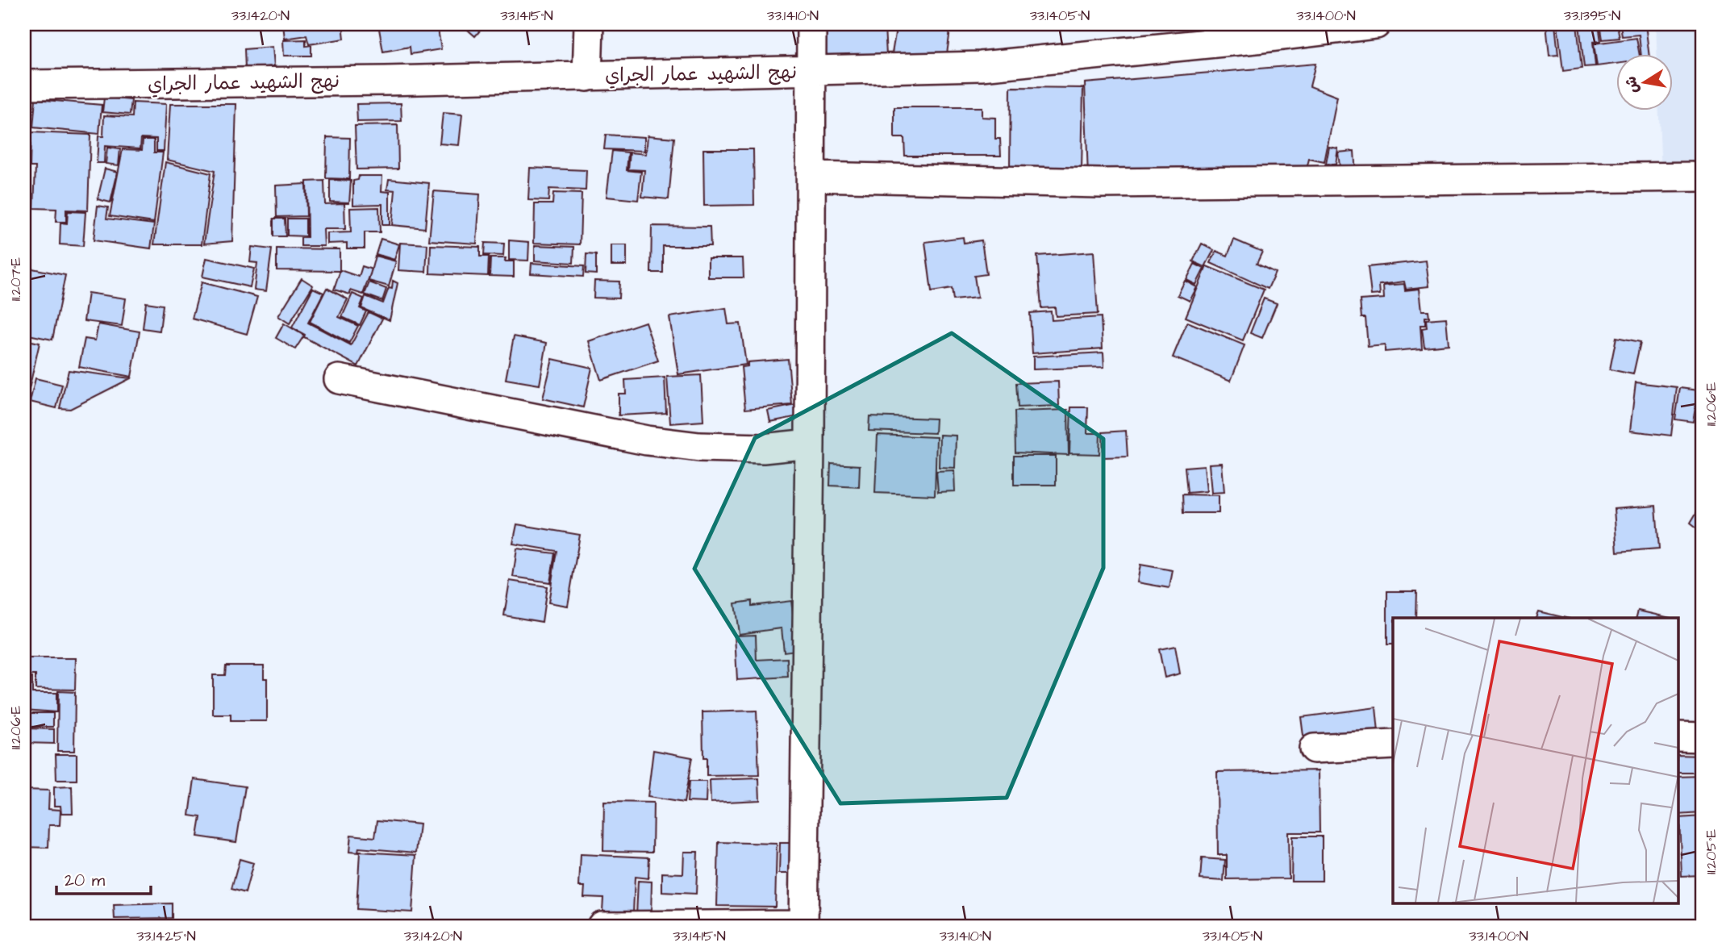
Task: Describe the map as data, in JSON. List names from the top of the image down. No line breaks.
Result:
{"streets":{"street":["نهج الشهيد عمار الجراي"]},"scale_bar":"20 m","north":"left","coordinates":["33.1420°N","33.1415°N","33.1410°N","33.1405°N","33.1400°N","33.1395°N","11.207°E","11.206°E","11.205°E","33.1425°N"]}
